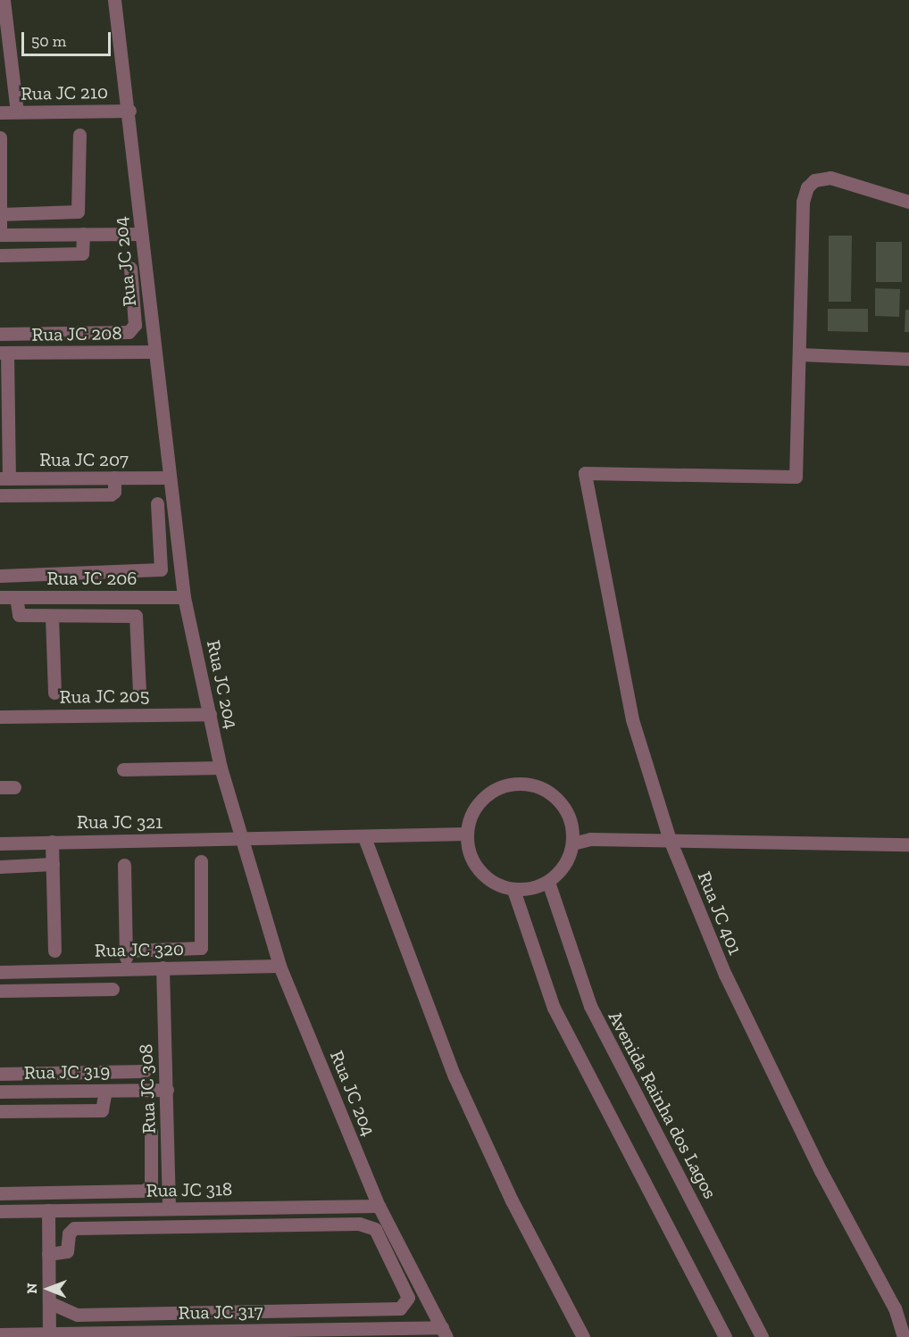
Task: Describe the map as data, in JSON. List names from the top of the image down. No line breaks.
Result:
{"streets":{"street":["Rua JC 210","Rua JC 204","Rua JC 208","Rua JC 207","Rua JC 206","Rua JC 205","Rua JC 321","Rua JC 401","Rua JC 320","Rua JC 319","Rua JC 308","Avenida Rainha dos Lagos","Rua JC 318","Rua JC 317"]},"crossings":[["Rua JC 210","Rua JC 204"],["Rua JC 204","Rua JC 208"],["Rua JC 204","Rua JC 207"],["Rua JC 204","Rua JC 206"],["Rua JC 204","Rua JC 205"],["Rua JC 204","Rua JC 321"],["Rua JC 204","Rua JC 320"],["Rua JC 204","Rua JC 318"],["Rua JC 204","Rua JC 317"],["Rua JC 321","Avenida Rainha dos Lagos"],["Rua JC 320","Rua JC 308"],["Rua JC 319","Rua JC 308"],["Rua JC 308","Rua JC 318"]],"scale_bar":"50 m","north":"left"}
